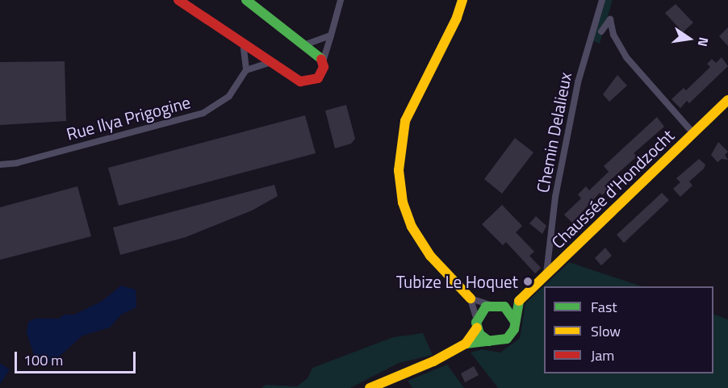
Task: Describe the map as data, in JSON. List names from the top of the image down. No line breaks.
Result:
{"streets":{"street":["Rue Ilya Prigogine","Chemin Delalieux","Chaussée d'Hondzocht"]},"crossings":[["Chemin Delalieux","Chaussée d'Hondzocht"]],"places":["Tubize Le Hoquet"],"legend":["Fast","Slow","Jam"],"scale_bar":"100 m","north":"right"}
